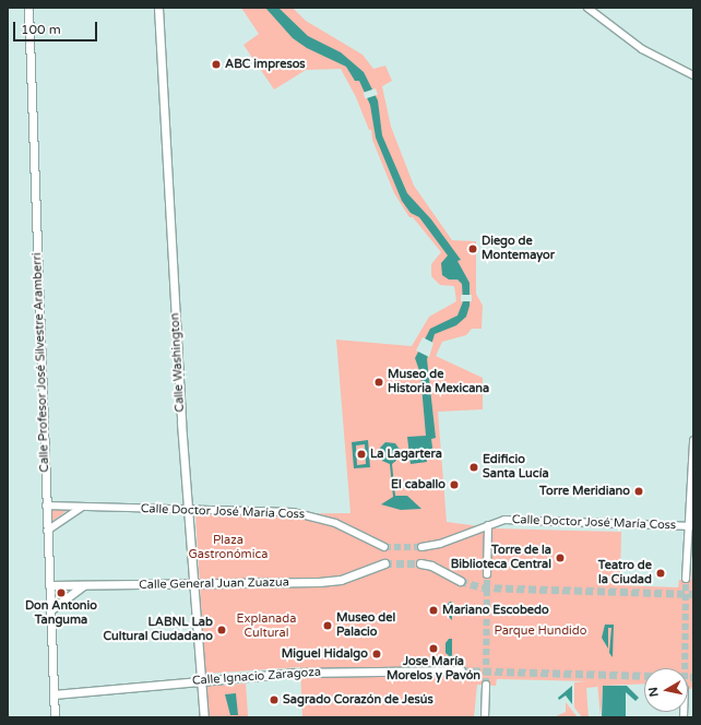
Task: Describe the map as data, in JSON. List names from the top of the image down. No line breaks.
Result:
{"streets":{"main road":["Calle Profesor José Silvestre Aramberri","Calle Washington","Calle General Juan Zuazua","Calle Ignacio Zaragoza"],"street":["Calle Doctor José María Coss"]},"crossings":[["Calle Profesor José Silvestre Aramberri","Calle Doctor José María Coss"],["Calle Profesor José Silvestre Aramberri","Calle General Juan Zuazua"],["Calle Profesor José Silvestre Aramberri","Calle Ignacio Zaragoza"],["Calle Washington","Calle Doctor José María Coss"],["Calle Washington","Calle General Juan Zuazua"],["Calle Washington","Calle Ignacio Zaragoza"]],"parks":["Plaza Gastronómica","Explanada Cultural","Parque Hundido"],"places":["ABC impresos","Diego de Montemayor","Museo de Historia Mexicana","La Lagartera","Edificio Santa Lucía","El caballo","Torre Meridiano","Torre de la Biblioteca Central","Teatro de la Ciudad","Don Antonio Tanguma","Mariano Escobedo","Museo del Palacio","LABNL Lab Cultural Ciudadano","Jose María Morelos y Pavón","Miguel Hidalgo","Sagrado Corazón de Jesús"],"scale_bar":"100 m","north":"left"}
